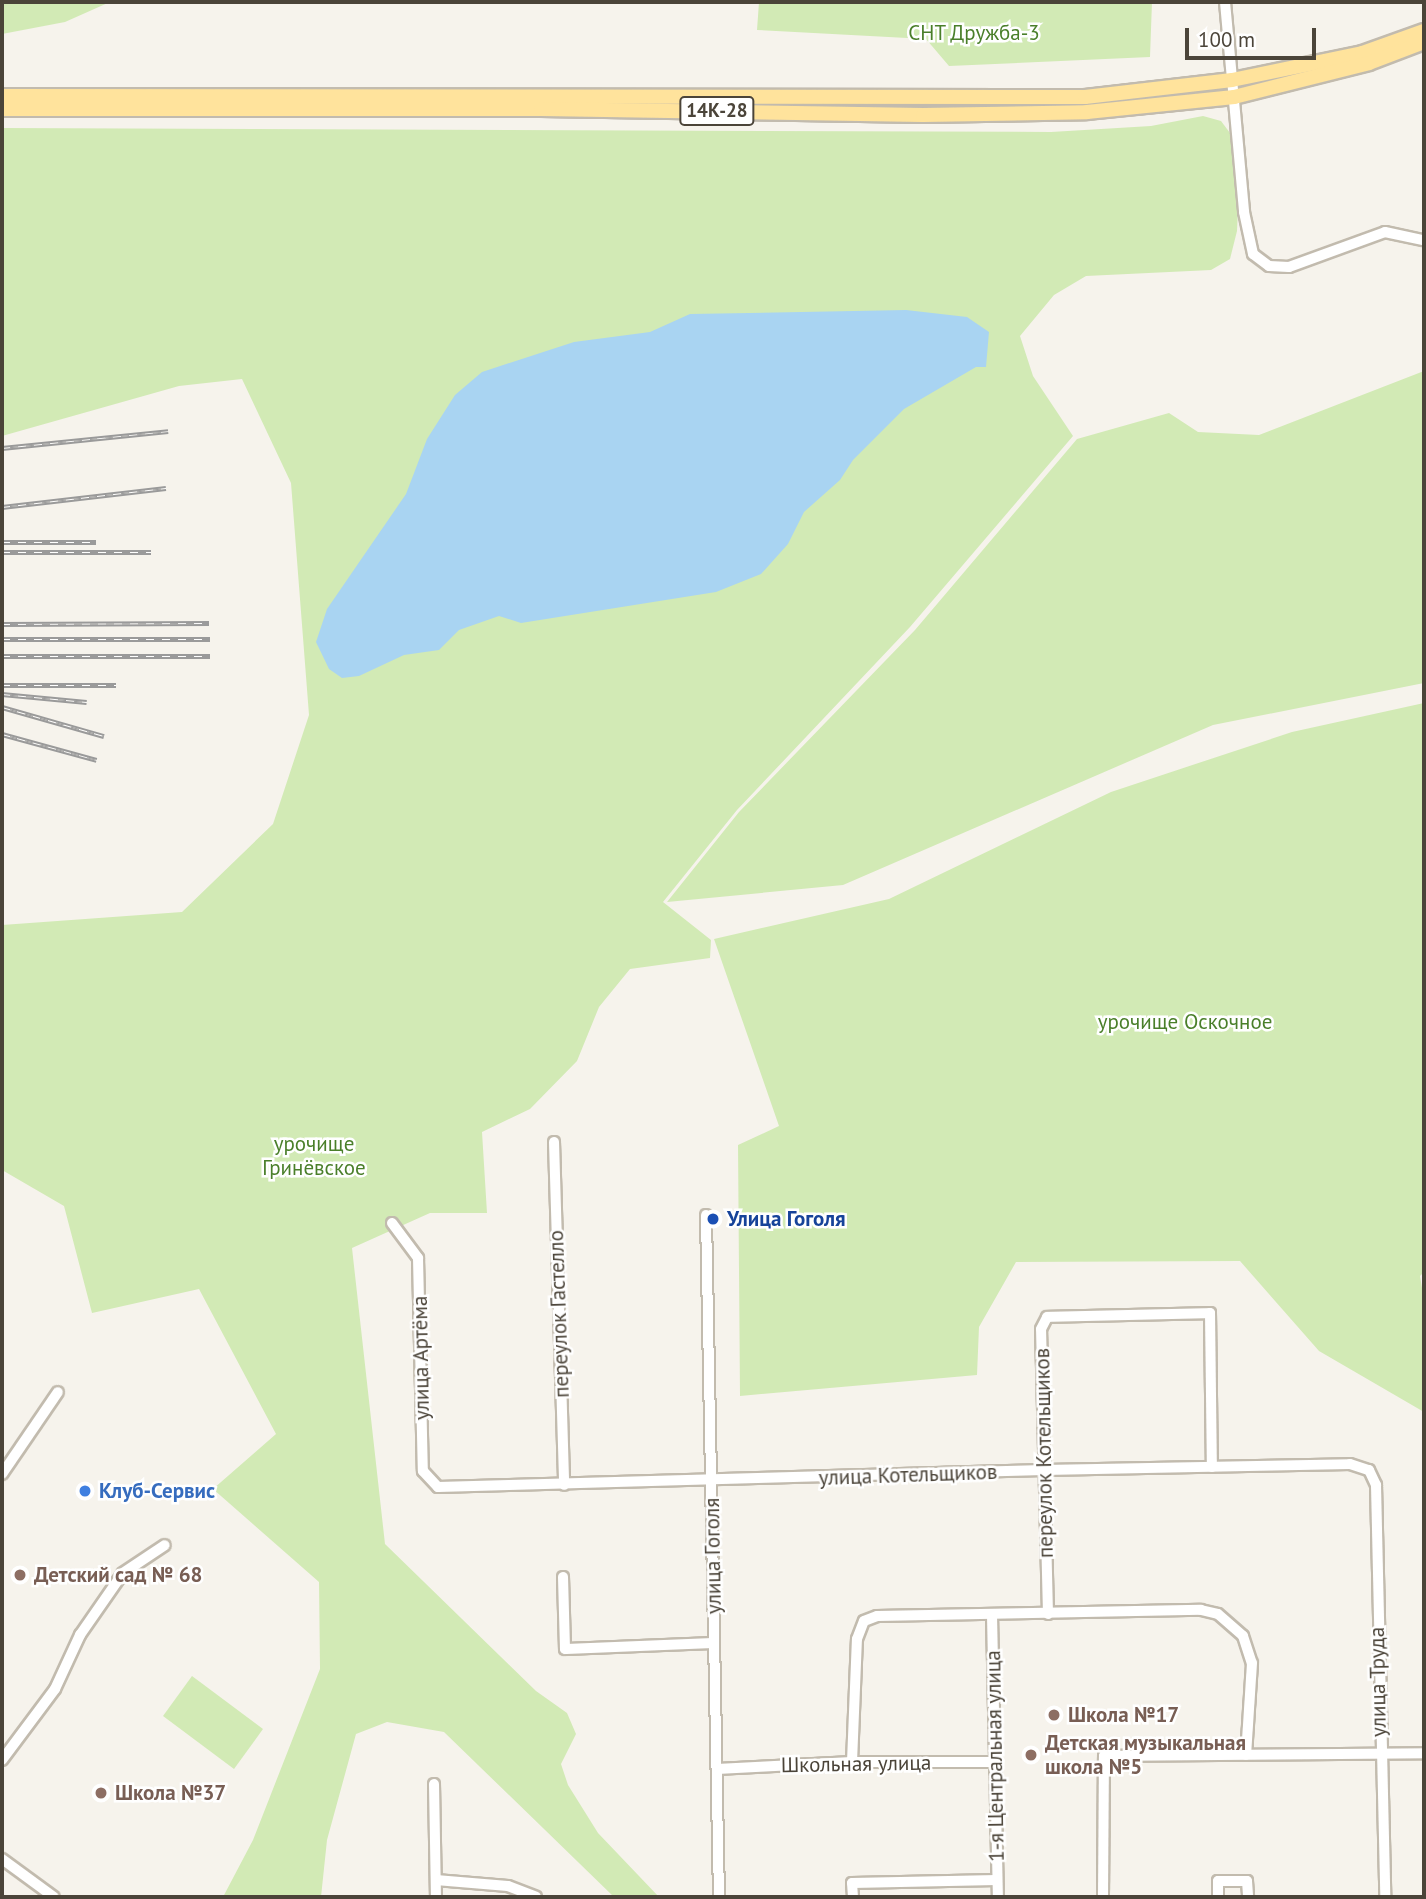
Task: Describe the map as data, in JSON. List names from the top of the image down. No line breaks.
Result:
{"streets":{"main road":["14К-28"],"street":["переулок Гастелло","улица Артёма","переулок Котельщиков","улица Котельщиков","улица Гоголя","улица Труда","1-я Центральная улица","Школьная улица"]},"crossings":[["переулок Гастелло","улица Котельщиков"],["улица Артёма","улица Котельщиков"],["переулок Котельщиков","улица Котельщиков"],["улица Котельщиков","улица Гоголя"],["улица Котельщиков","улица Труда"],["улица Гоголя","Школьная улица"],["1-я Центральная улица","Школьная улица"]],"parks":["СНТ Дружба-3","урочище Оскочное","урочище Гринёвское"],"places":["Улица Гоголя","Клуб-Сервис","Детский сад № 68","Школа №17","Детская музыкальная школа №5","Школа №37"],"scale_bar":"100 m"}
